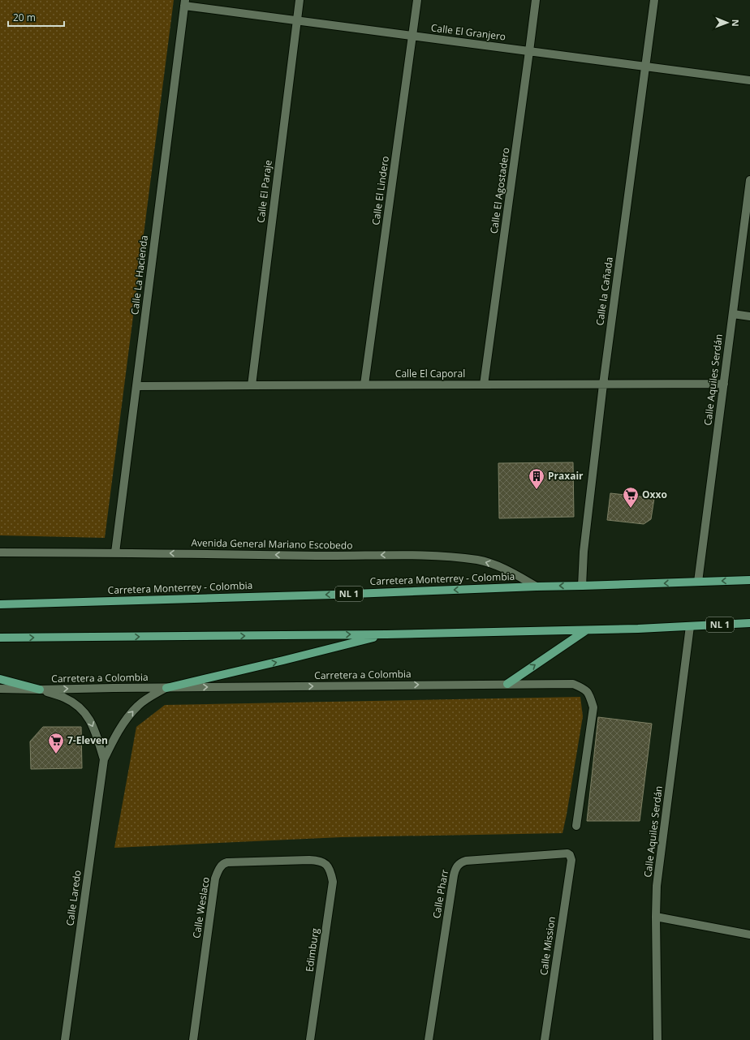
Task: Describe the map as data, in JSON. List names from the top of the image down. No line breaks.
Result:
{"streets":{"main road":["Carretera Monterrey - Colombia","NL 1"],"street":["Calle El Granjero","Calle El Lindero","Calle El Agostadero","Calle El Paraje","Calle La Hacienda","Calle la Cañada","Calle El Caporal","Calle Aquiles Serdán","Avenida General Mariano Escobedo","Carretera a Colombia","Calle Pharr","Calle Laredo","Calle Weslaco","Calle Mission","Edimburg"]},"crossings":[["Calle El Granjero","Calle El Lindero"],["Calle El Granjero","Calle El Agostadero"],["Calle El Granjero","Calle El Paraje"],["Calle El Granjero","Calle La Hacienda"],["Calle El Granjero","Calle la Cañada"],["Calle El Lindero","Calle El Caporal"],["Calle El Agostadero","Calle El Caporal"],["Calle El Paraje","Calle El Caporal"],["Calle La Hacienda","Calle El Caporal"],["Calle La Hacienda","Avenida General Mariano Escobedo"],["Calle la Cañada","Calle El Caporal"],["Calle la Cañada","Carretera Monterrey - Colombia"],["Calle El Caporal","Calle Aquiles Serdán"],["Calle Aquiles Serdán","Carretera Monterrey - Colombia"],["Calle Aquiles Serdán","NL 1"],["Avenida General Mariano Escobedo","Carretera Monterrey - Colombia"],["Carretera a Colombia","Calle Laredo"],["Calle Pharr","Calle Mission"],["Calle Weslaco","Edimburg"]],"one_way":["Avenida General Mariano Escobedo","Carretera a Colombia"],"places":{"building":["Praxair"],"supermarket":["Oxxo","7-Eleven"]},"scale_bar":"20 m","north":"right"}
